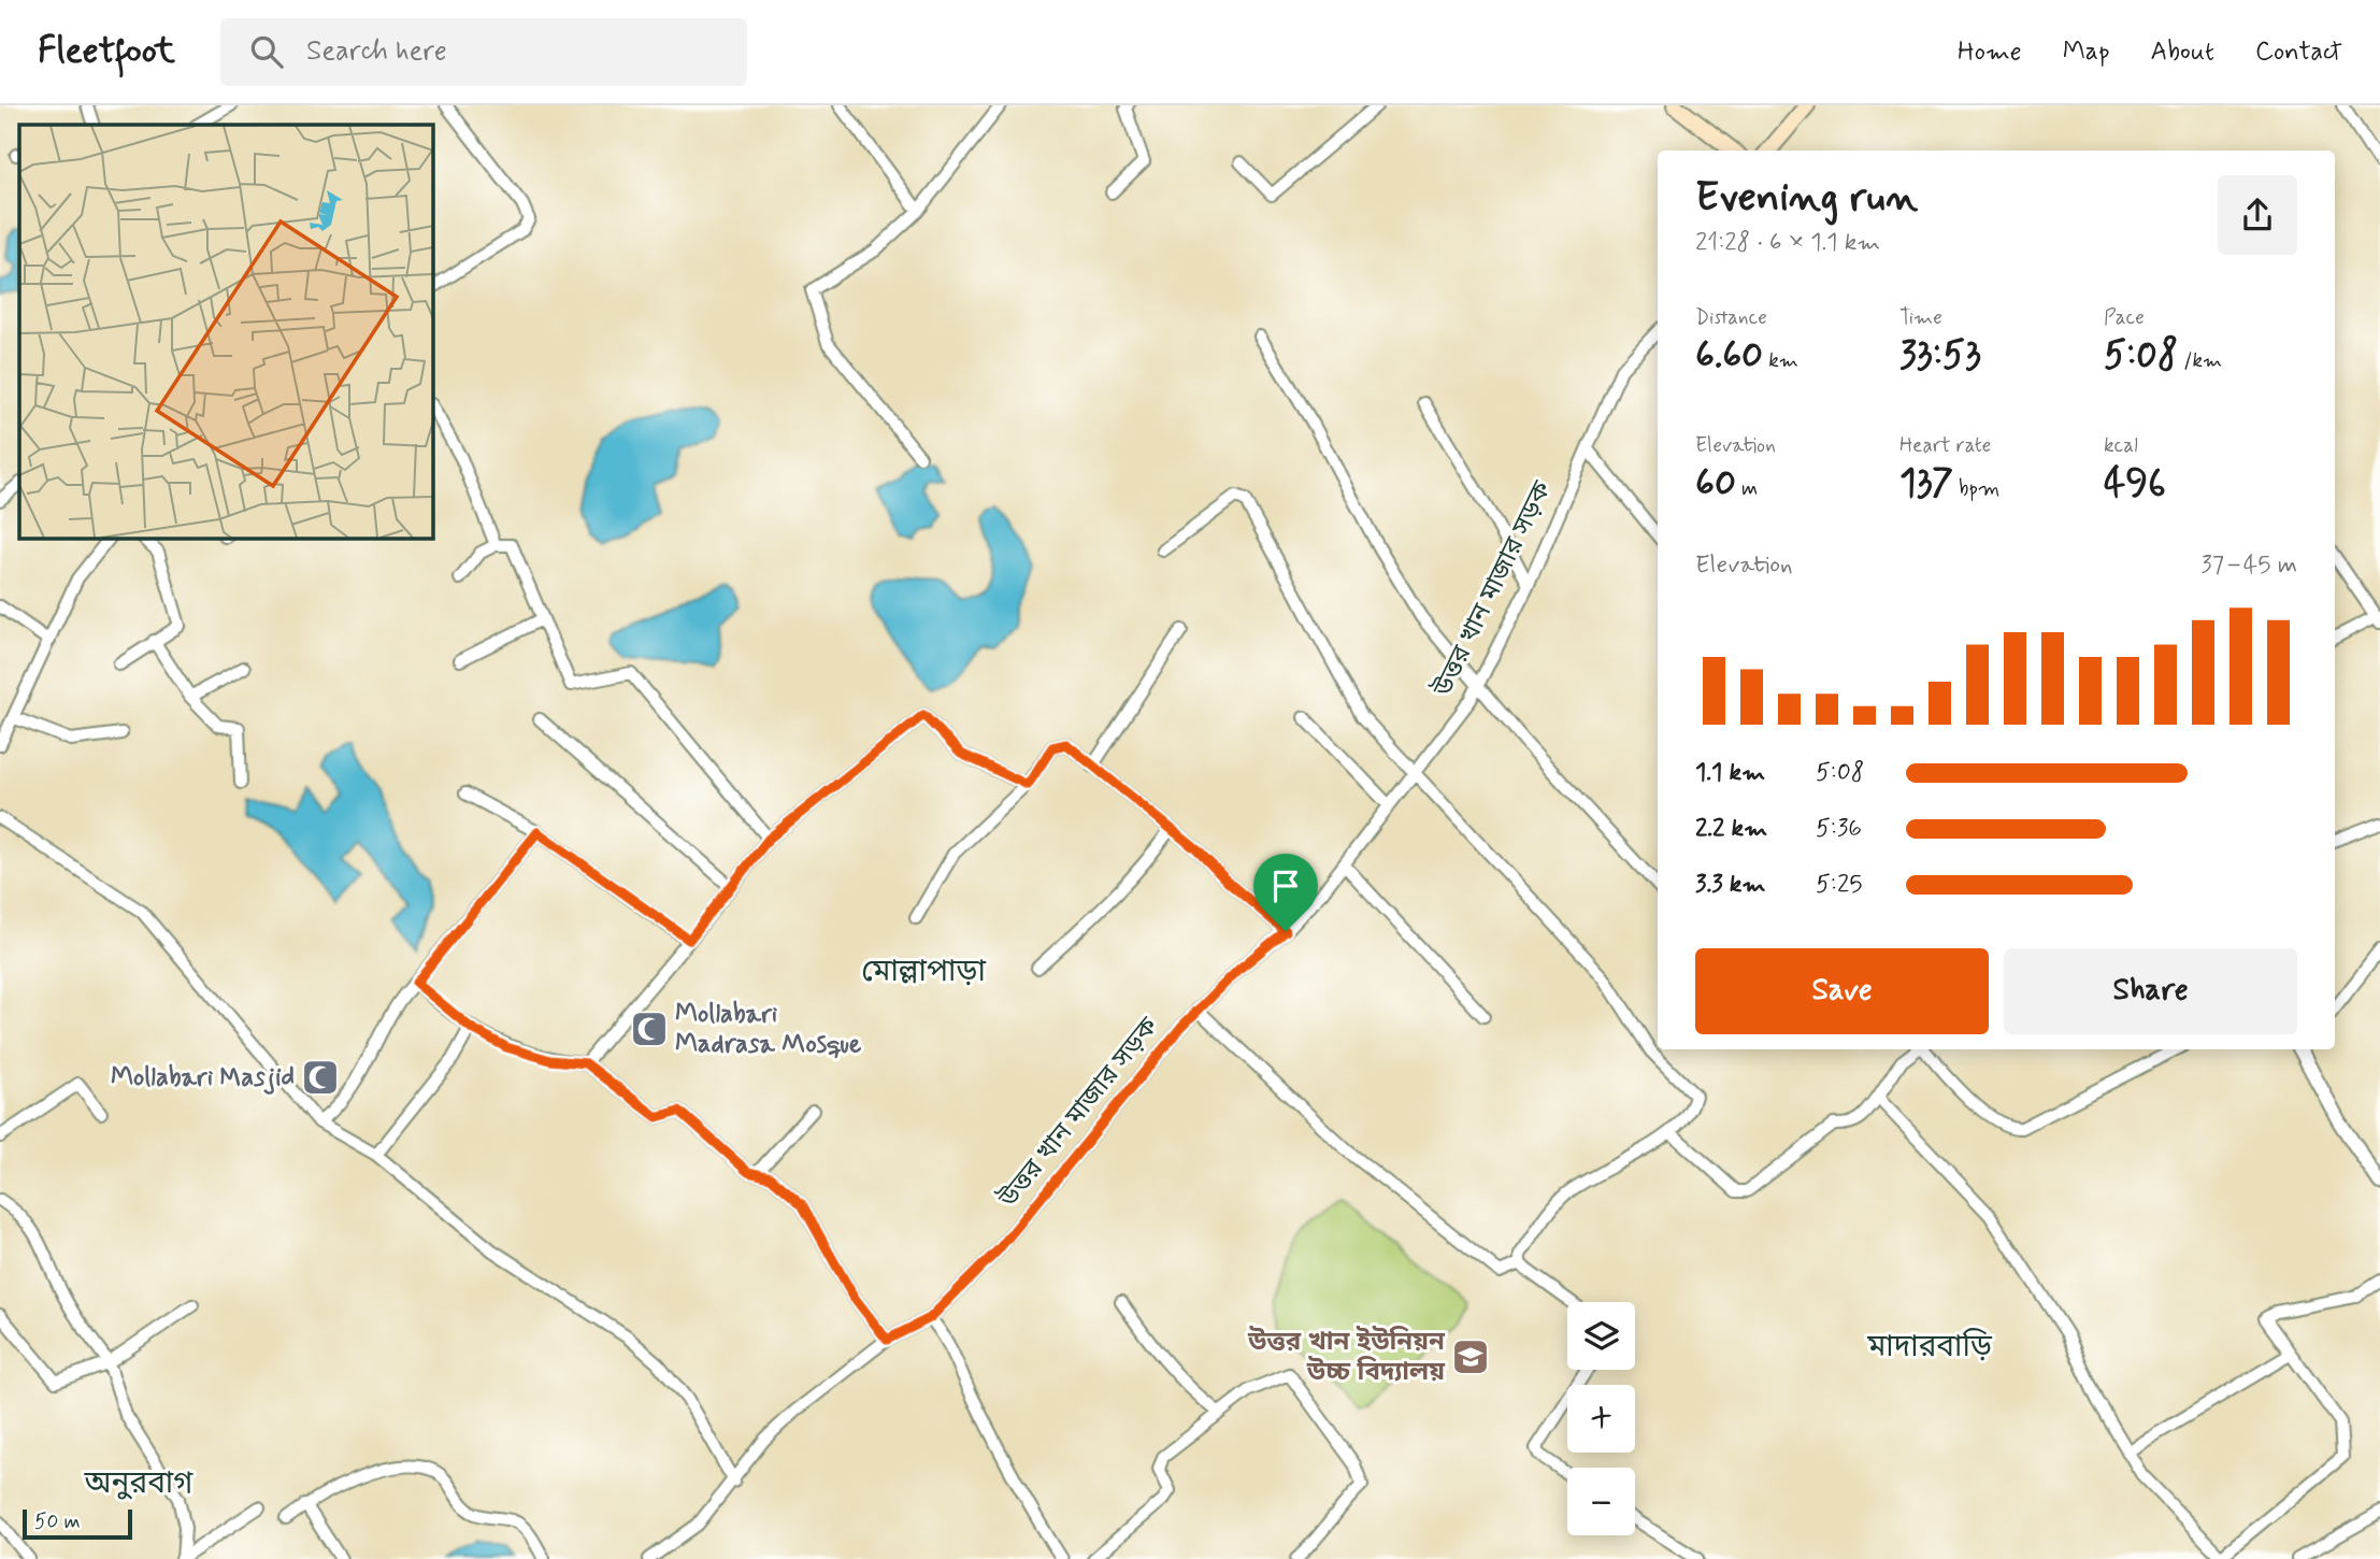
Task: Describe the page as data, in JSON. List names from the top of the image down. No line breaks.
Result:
{"streets":{"street":["উত্তর খান মাজার সড়ক"]},"districts":["মোল্লাপাড়া","মাদারবাড়ি","অনুরবাগ"],"places":{"mosque":["Mollabari Madrasa Mosque","Mollabari Masjid"],"school or university":["উত্তর খান ইউনিয়ন উচ্চ বিদ্যালয়"]},"scale_bar":"50 m","page":{"header":"Fleetfoot","search":"Search here","nav":["Home","Map","About","Contact"],"heading":["Evening run","21:28 · 6 × 1.1 km"],"stats":[["Distance","6.60 km"],["Time","33:53"],["Pace","5:08 /km"],["Elevation","60 m"],["Heart rate","137 bpm"],["kcal","496"]],"chart":["Elevation","37–45 m"],"list":[{"name":"1.1 km","note":"5:08"},{"name":"2.2 km","note":"5:36"},{"name":"3.3 km","note":"5:25"}],"buttons":["Save","Share"],"map_buttons":["+","−"],"scale":"50 m"}}
